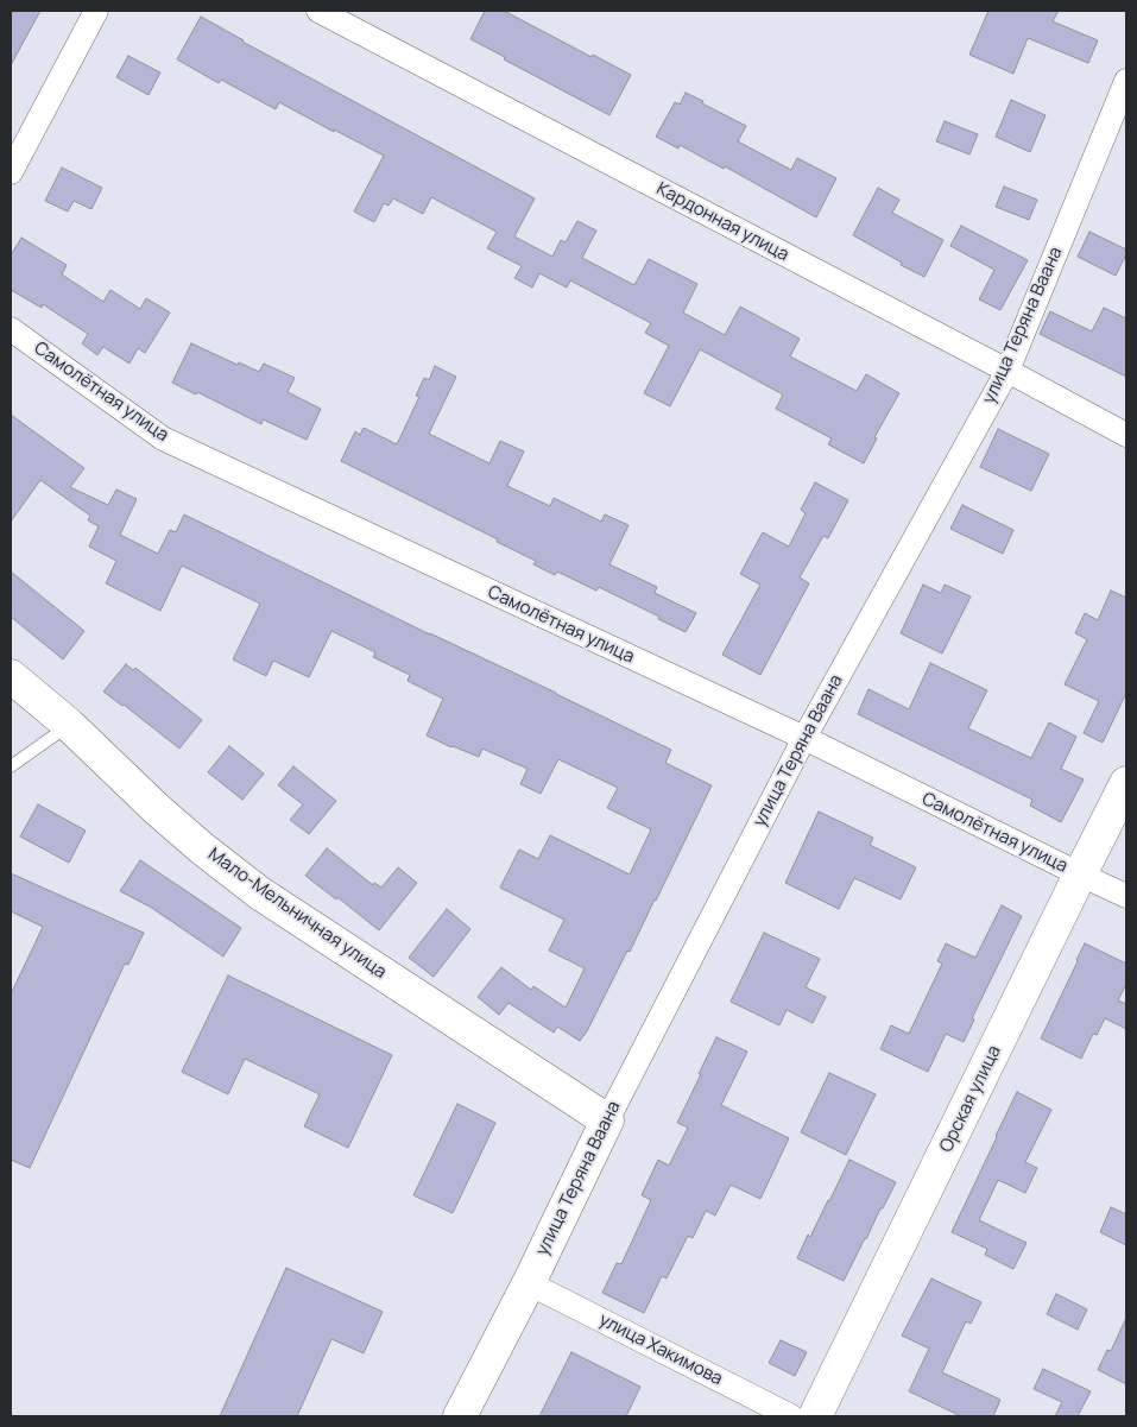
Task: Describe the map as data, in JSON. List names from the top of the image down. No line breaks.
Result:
{"streets":{"street":["Кардонная улица","улица Теряна Ваана","Самолётная улица","Мало-Мельничная улица","Орская улица","улица Хакимова"]},"crossings":[["Кардонная улица","улица Теряна Ваана"],["улица Теряна Ваана","Самолётная улица"],["улица Теряна Ваана","Мало-Мельничная улица"],["улица Теряна Ваана","улица Хакимова"],["Самолётная улица","Орская улица"]]}
